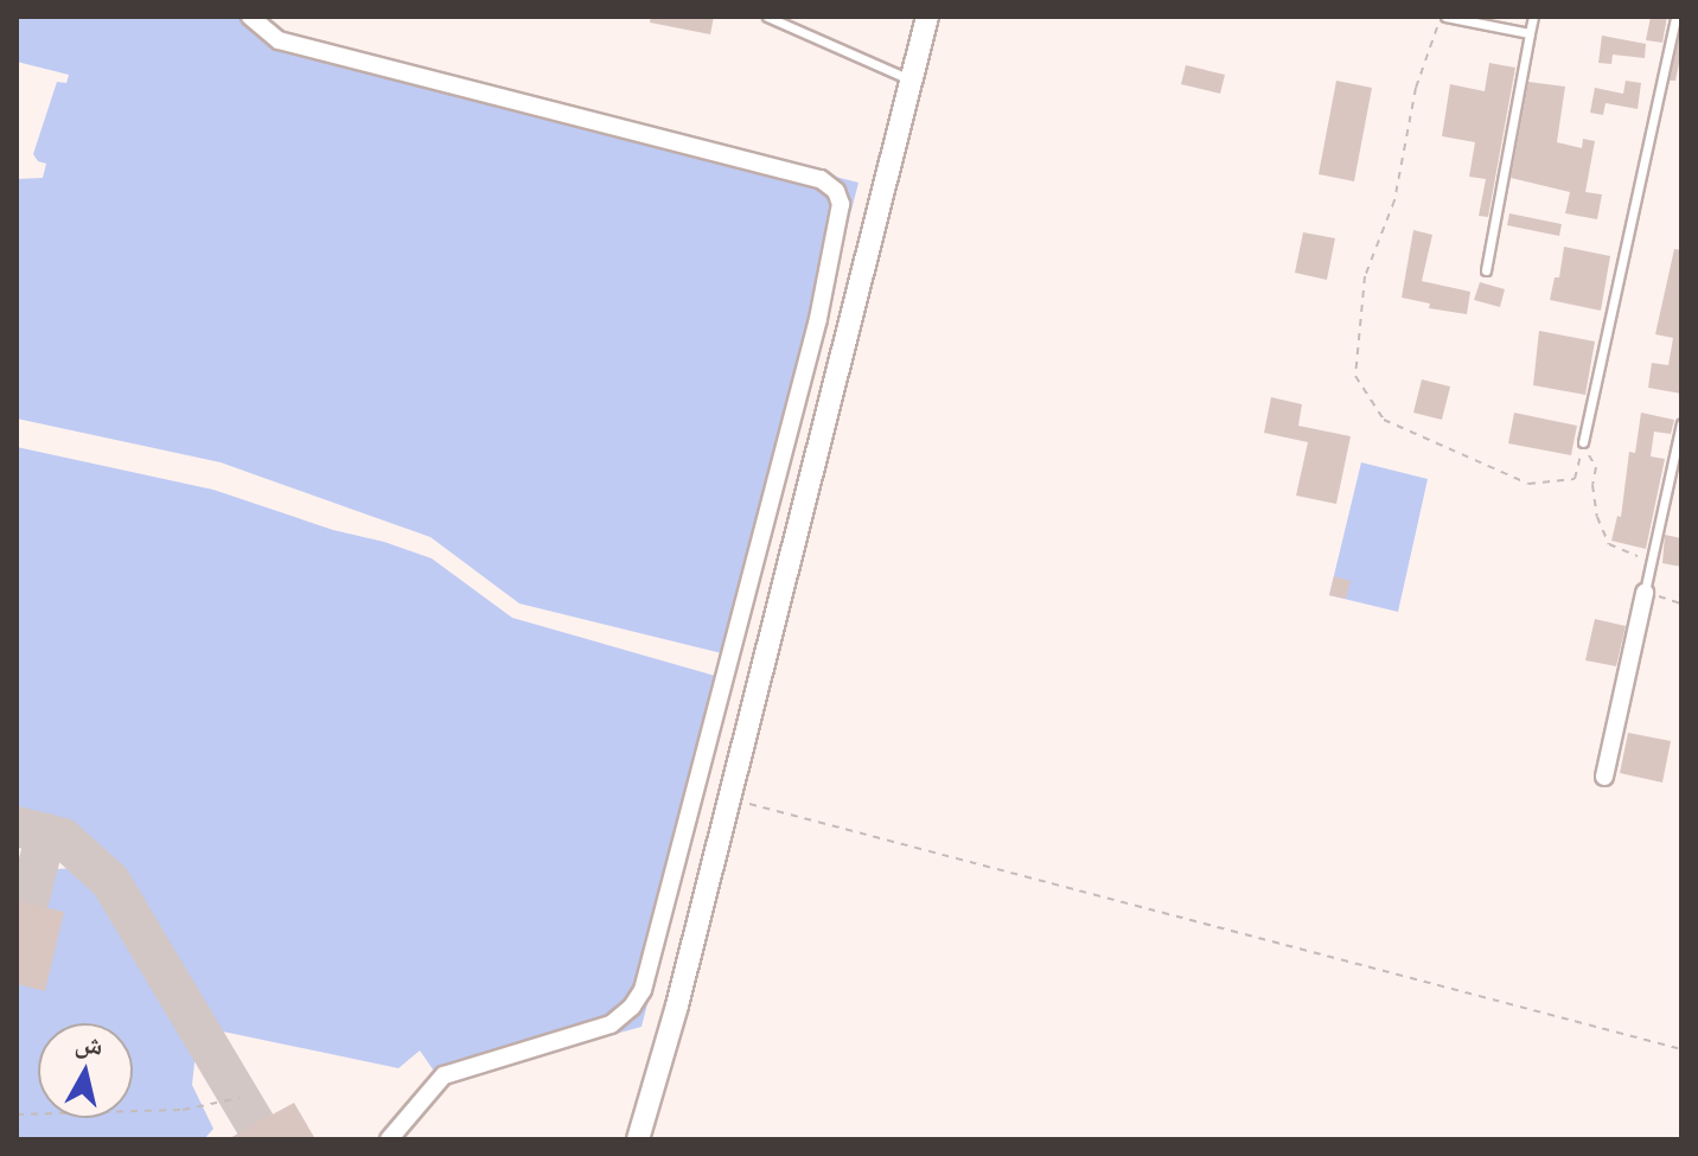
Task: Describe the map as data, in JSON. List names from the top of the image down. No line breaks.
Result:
{"north":"top"}
